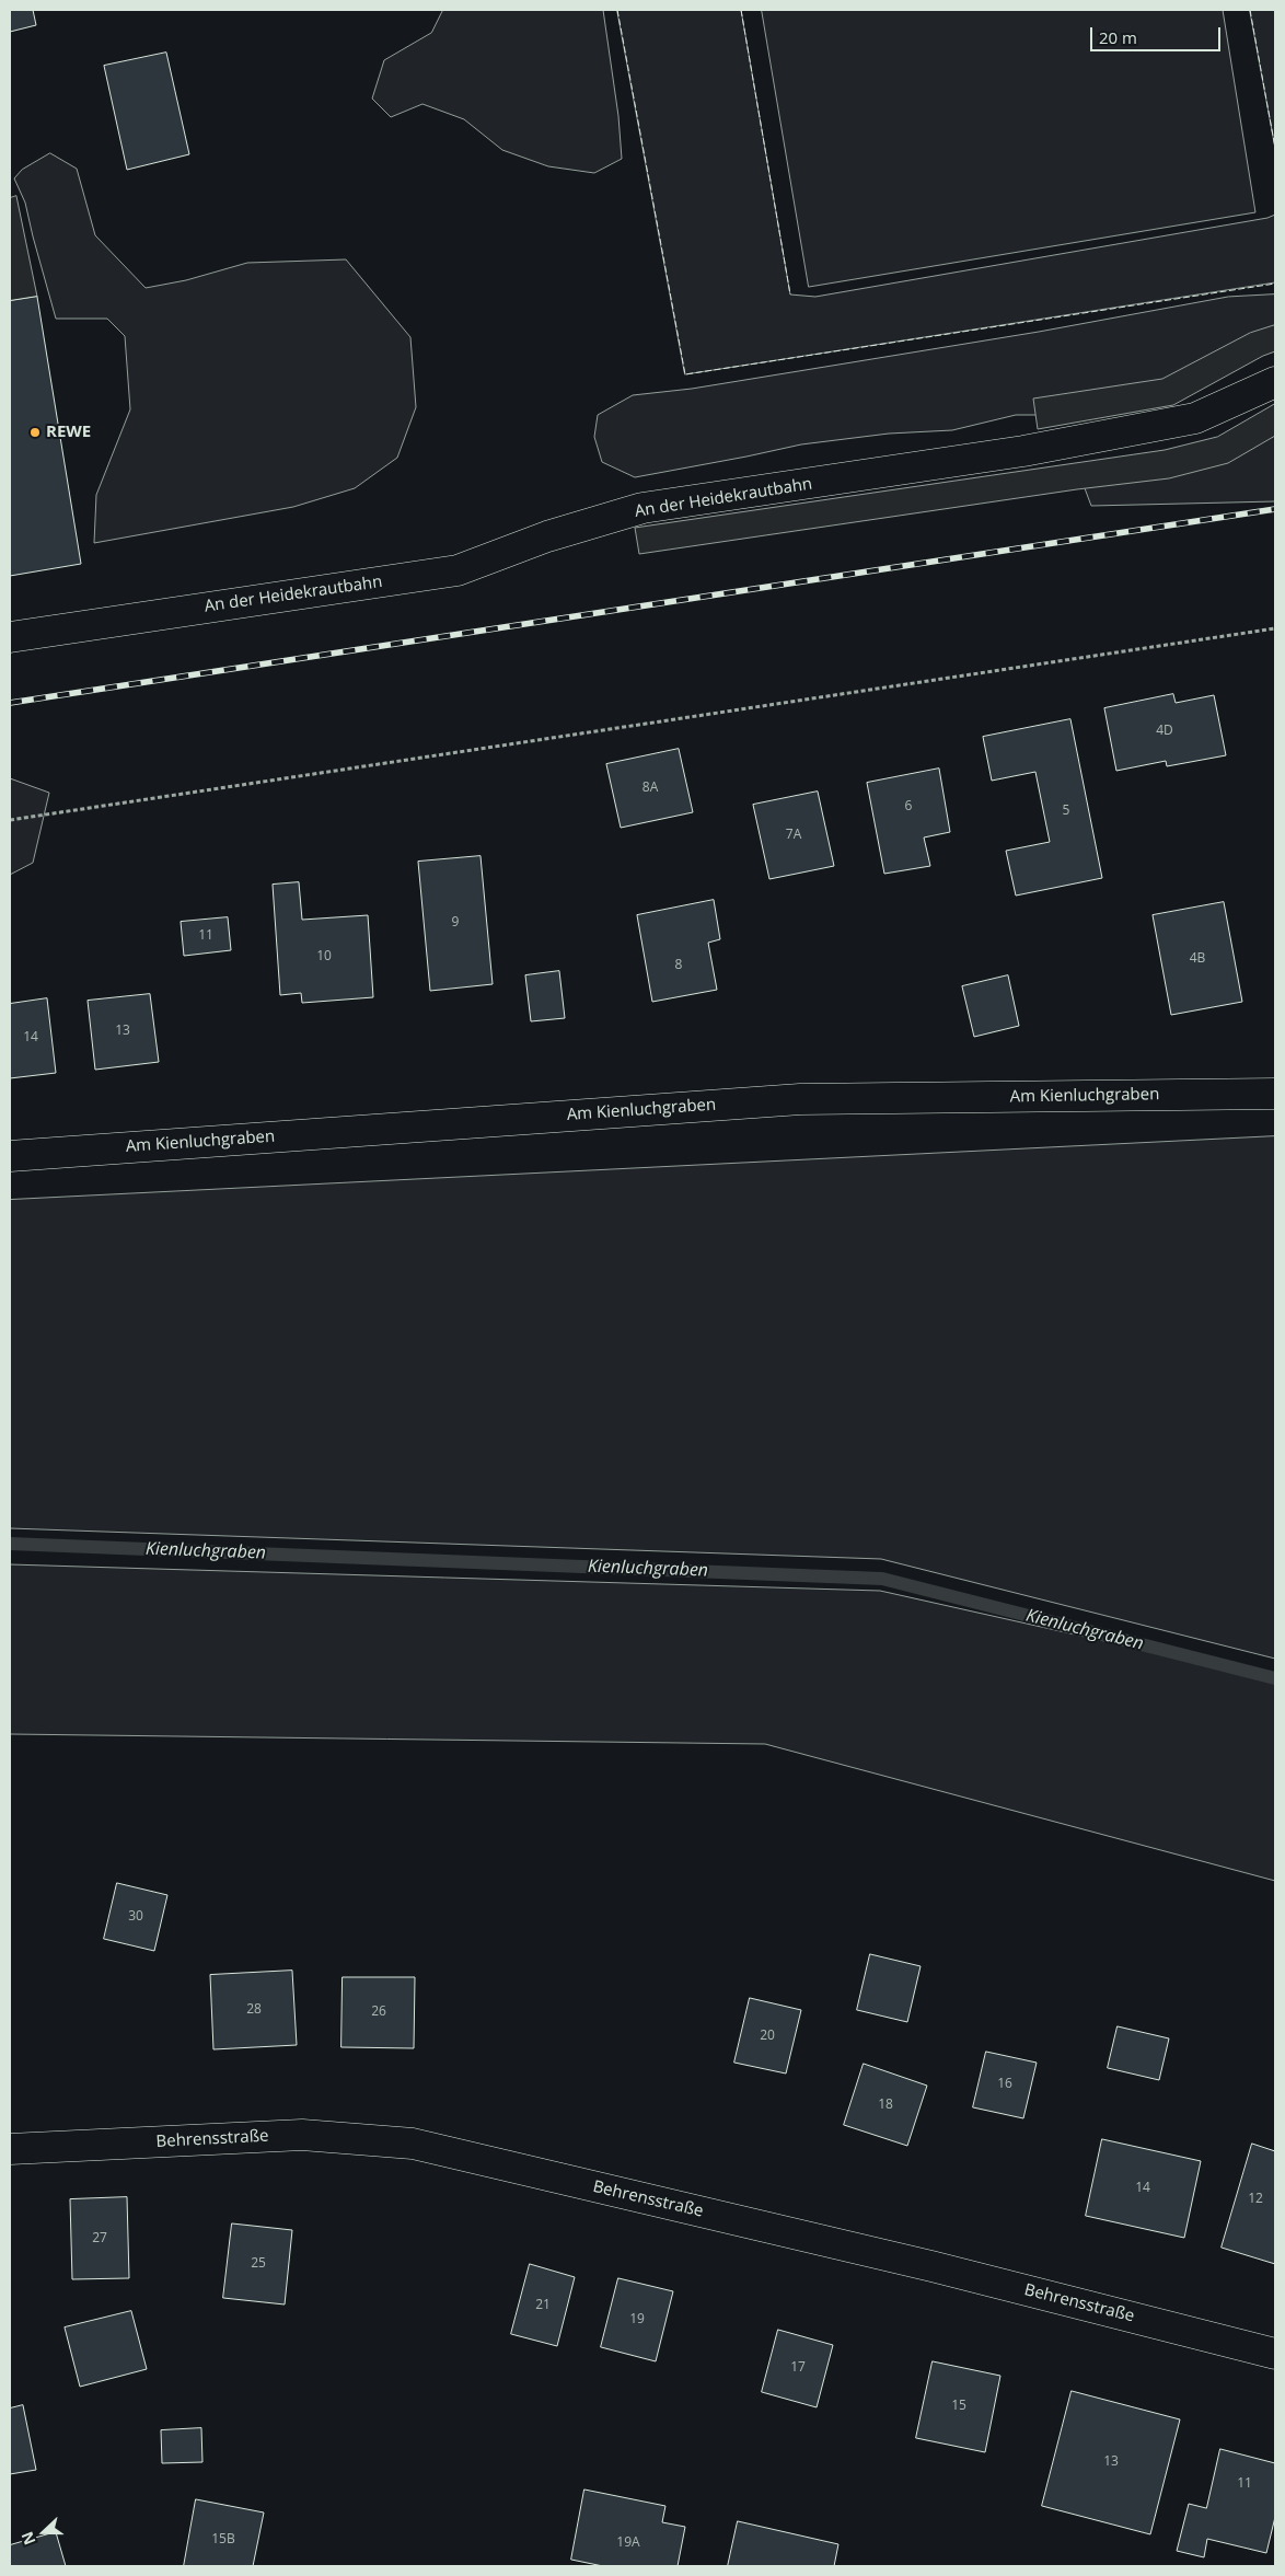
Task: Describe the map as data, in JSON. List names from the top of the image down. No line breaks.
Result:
{"streets":{"street":["An der Heidekrautbahn","Am Kienluchgraben","Behrensstraße"]},"water":["Kienluchgraben"],"places":["REWE"],"house_numbers":["4D","8A","6","5","7A","9","11","10","4B","8","13","14","30","28","26","20","16","18","14","12","27","25","21","19","17","15","13","11","15B","19A"],"scale_bar":"20 m","north":"left"}
